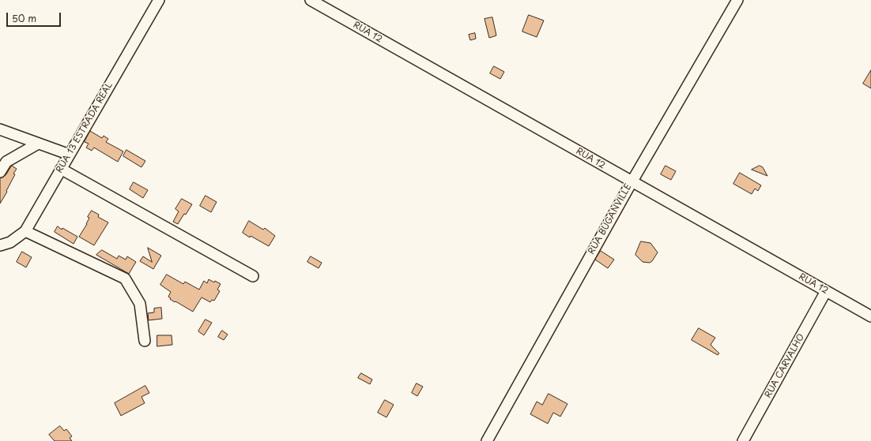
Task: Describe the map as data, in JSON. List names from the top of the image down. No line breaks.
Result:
{"streets":{"street":["RUA 12","RUA 13 ESTRADA REAL","RUA BUGANVILLE","RUA CARVALHO"]},"crossings":[["RUA 12","RUA BUGANVILLE"],["RUA 12","RUA CARVALHO"]],"scale_bar":"50 m"}
